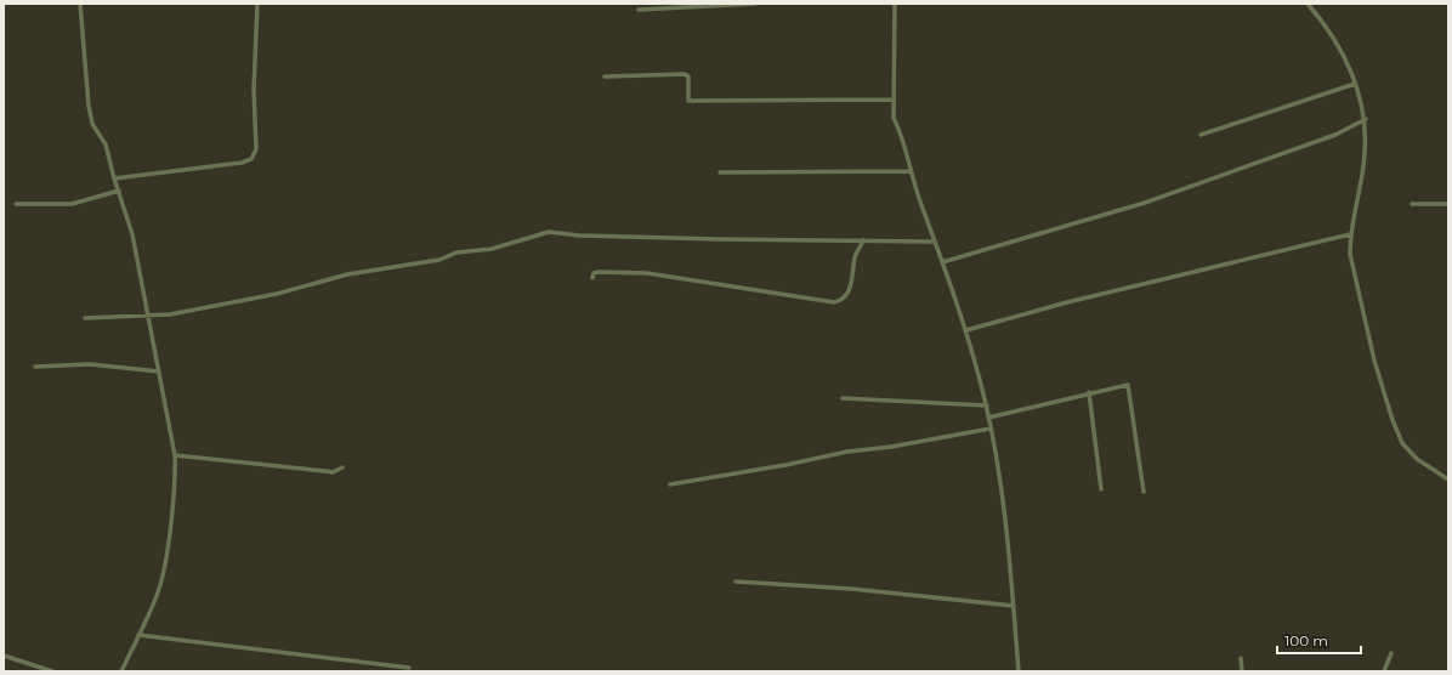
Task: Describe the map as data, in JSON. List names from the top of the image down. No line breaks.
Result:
{"scale_bar":"100 m"}
